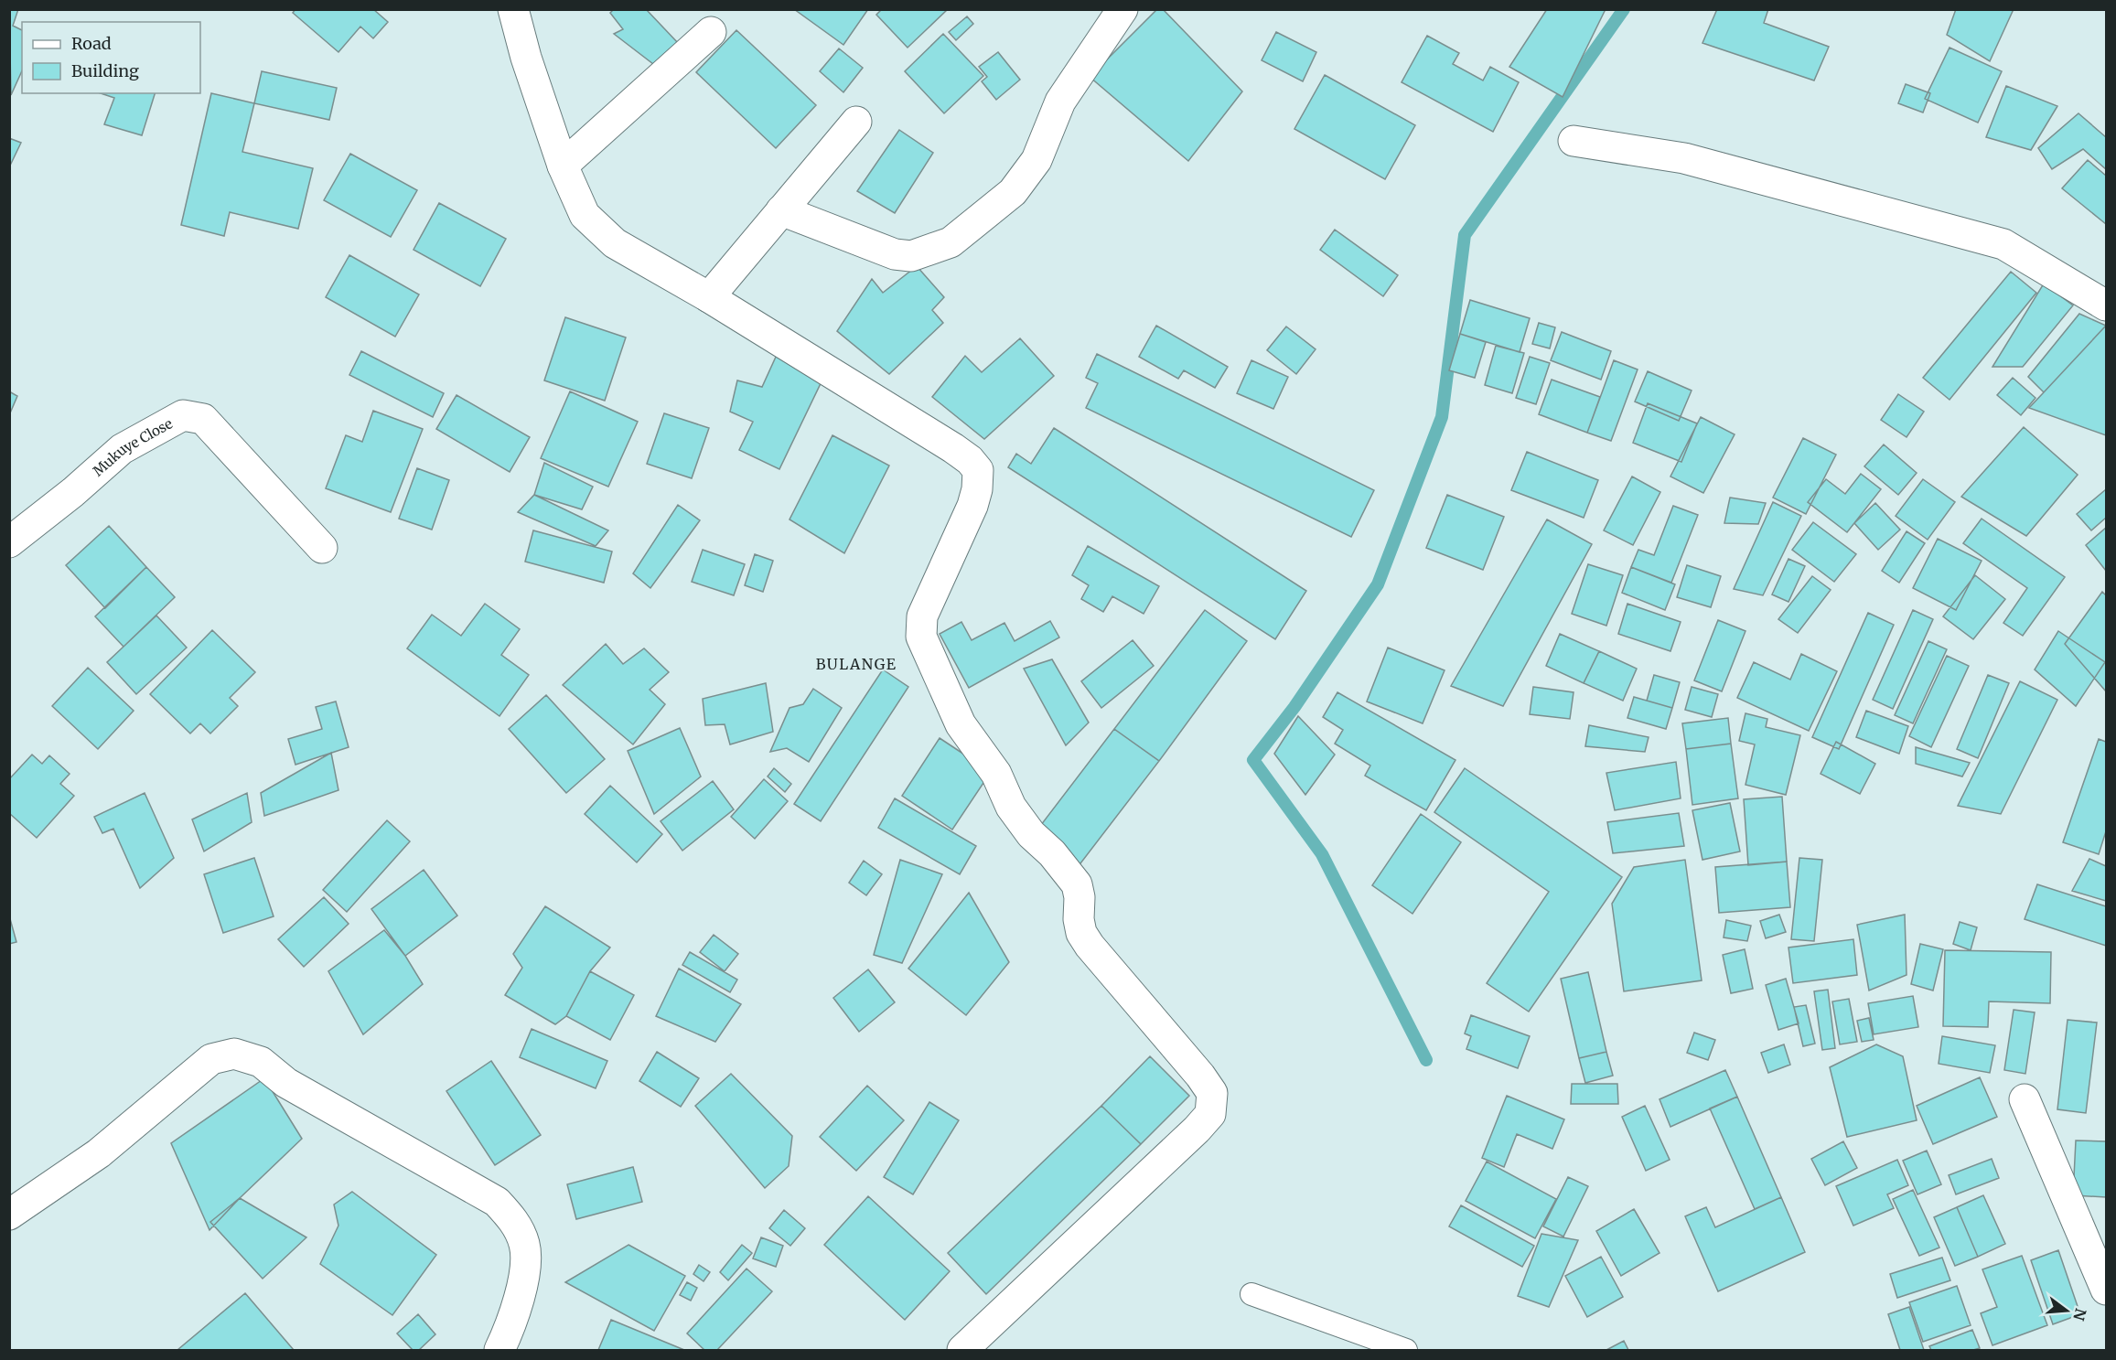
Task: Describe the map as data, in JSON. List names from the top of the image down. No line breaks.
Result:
{"streets":{"street":["Mukuye Close"]},"districts":["BULANGE"],"legend":["Road","Building"],"north":"right"}
